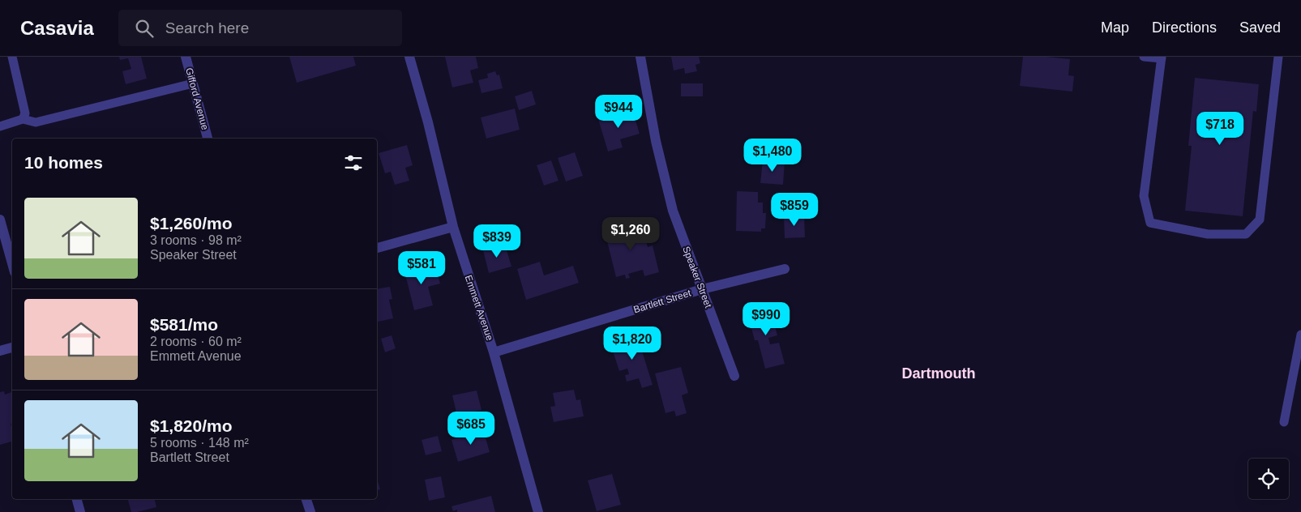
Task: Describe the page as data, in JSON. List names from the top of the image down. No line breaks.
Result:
{"streets":{"street":["Gifford Avenue","Speaker Street","Bartlett Street","Emmett Avenue"]},"crossings":[["Speaker Street","Bartlett Street"],["Bartlett Street","Emmett Avenue"]],"districts":["Dartmouth"],"page":{"header":"Casavia","search":"Search here","nav":["Map","Directions","Saved"],"price":["$944","$718","$1,480","$859","$1,260","$839","$581","$990","$1,820","$685"],"heading":"10 homes","list":[{"name":"$1,260/mo","note":"3 rooms · 98 m² · Speaker Street"},{"name":"$581/mo","note":"2 rooms · 60 m² · Emmett Avenue"},{"name":"$1,820/mo","note":"5 rooms · 148 m² · Bartlett Street"}]}}
